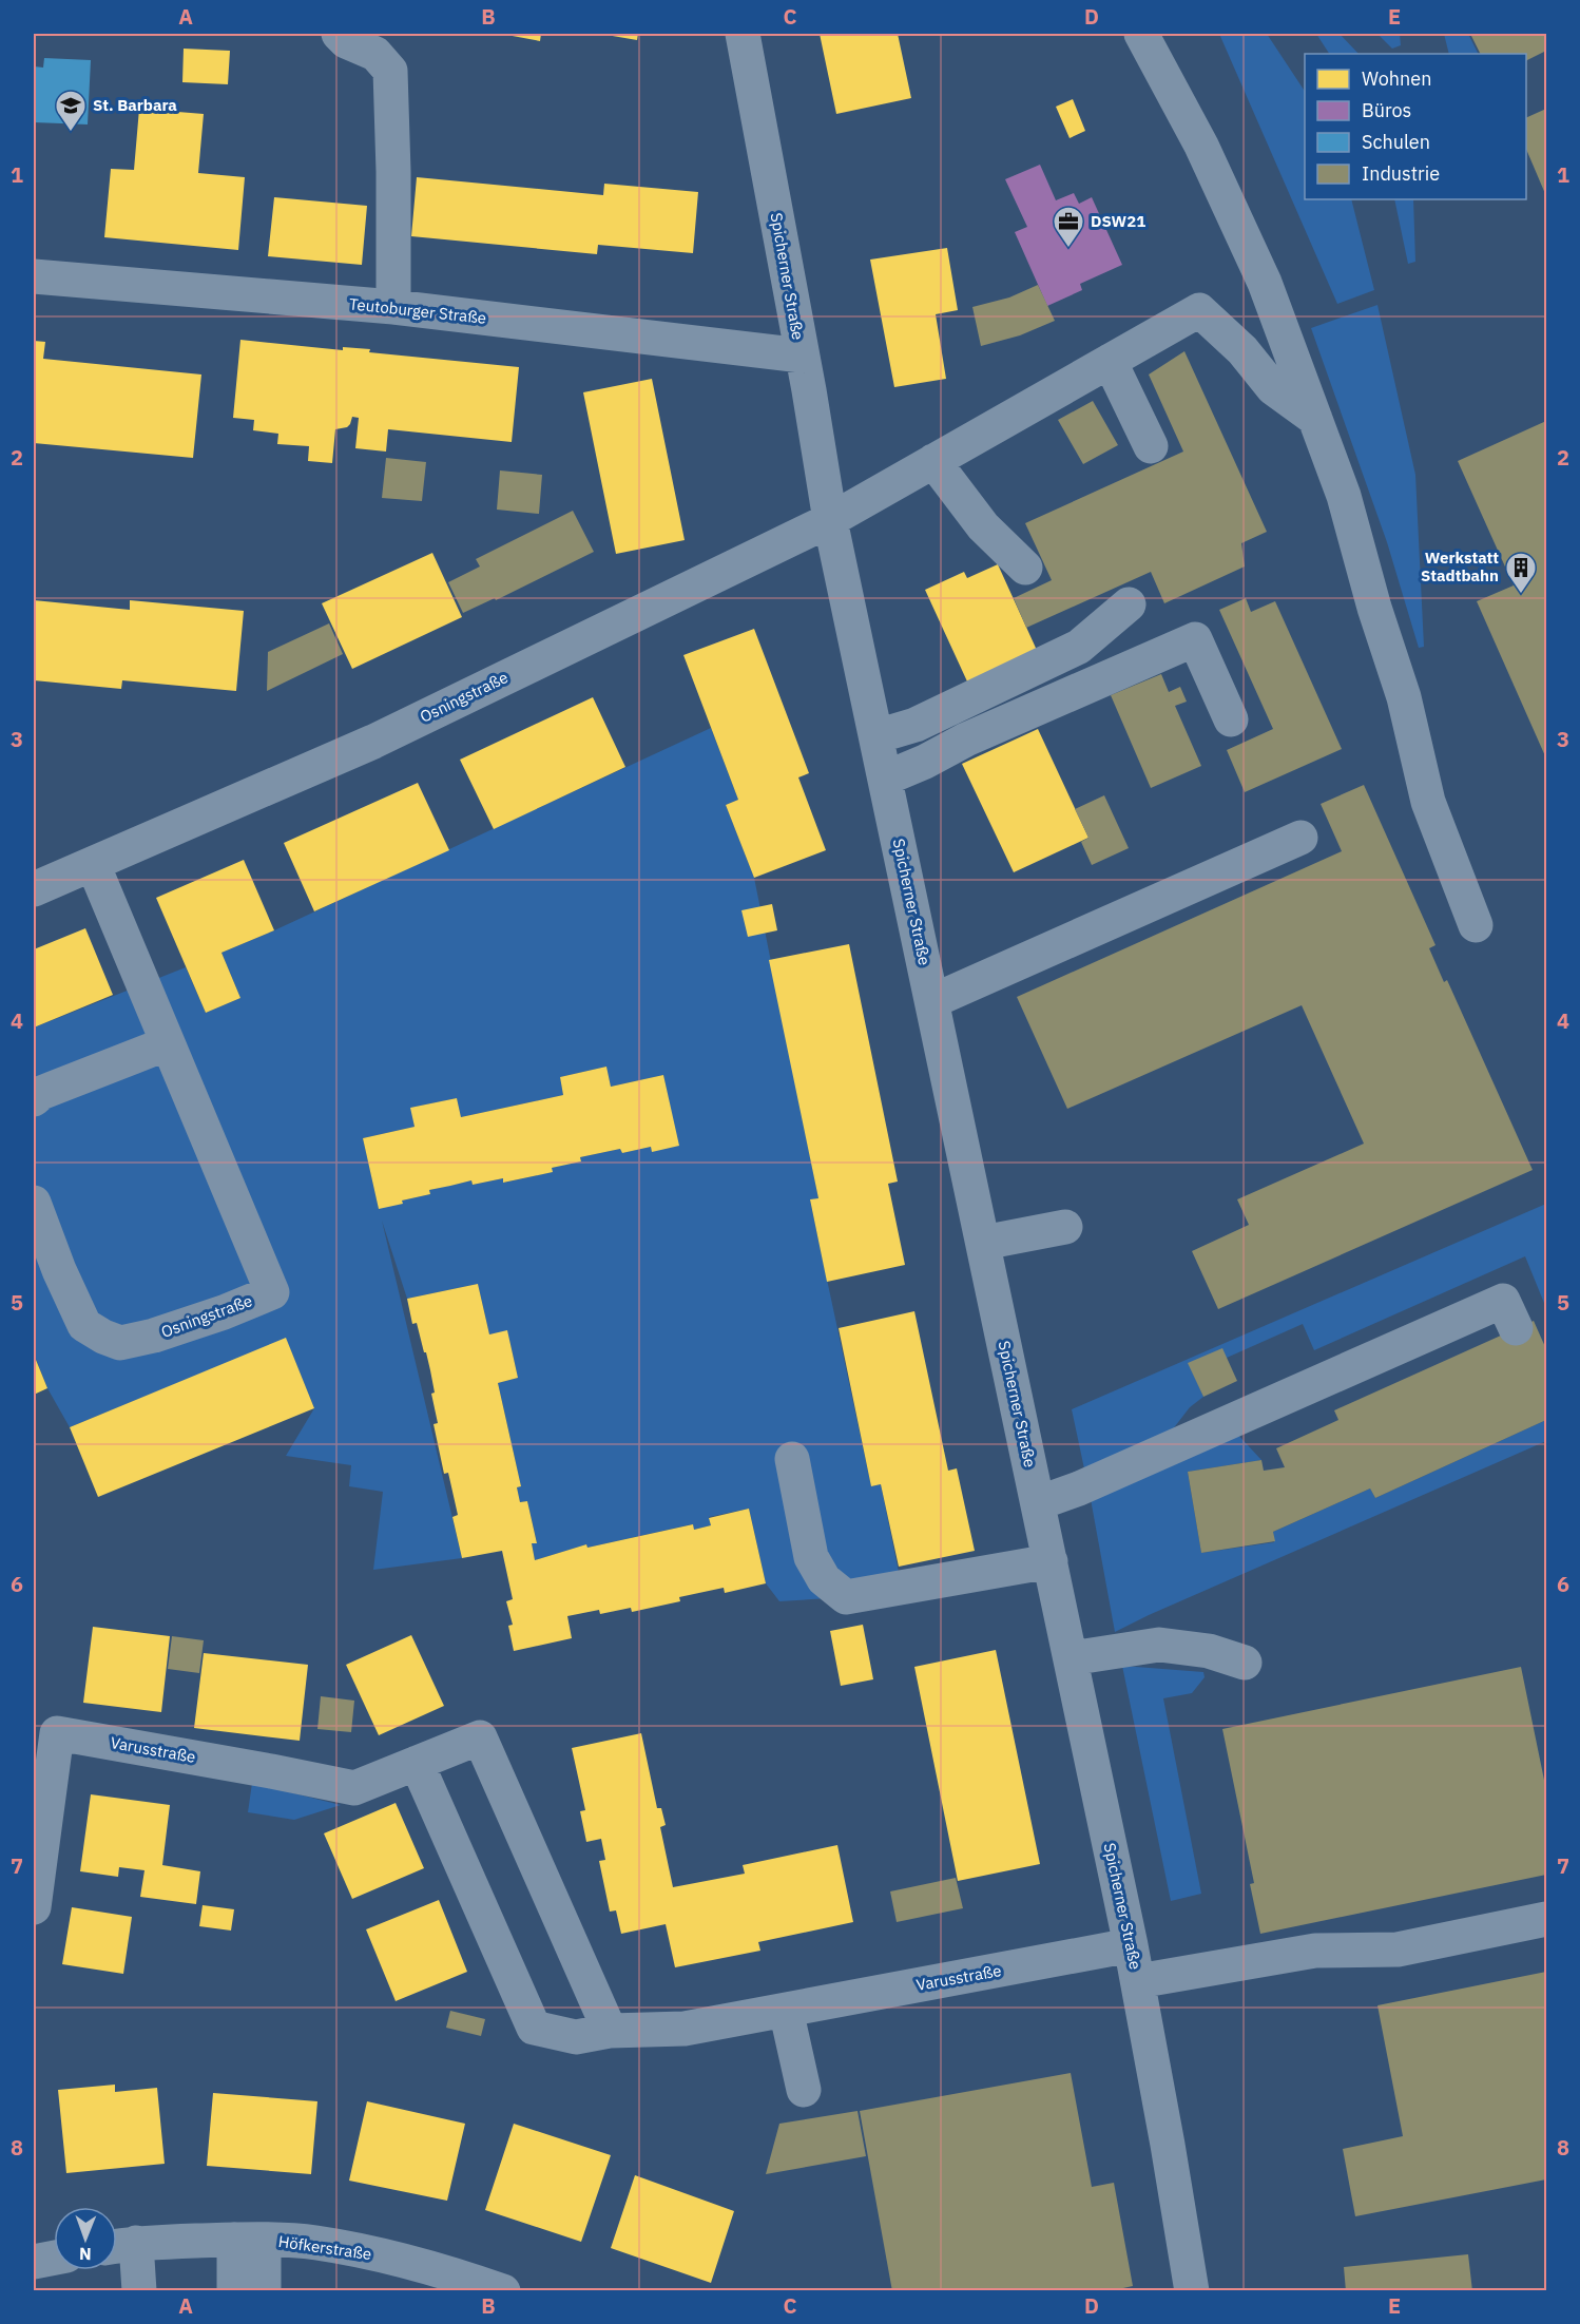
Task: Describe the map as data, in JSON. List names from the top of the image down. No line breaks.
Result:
{"streets":{"street":["Spicherner Straße","Teutoburger Straße","Osningstraße","Varusstraße","Höfkerstraße"]},"crossings":[["Spicherner Straße","Teutoburger Straße"],["Spicherner Straße","Osningstraße"],["Spicherner Straße","Varusstraße"]],"places":{"school or university":["St. Barbara"],"office":["DSW21"],"building":["Werkstatt Stadtbahn"]},"legend":["Wohnen","Büros","Schulen","Industrie"],"north":"bottom","grid":{"columns":["A","B","C","D","E"],"rows":["1","2","3","4","5","6","7","8"]}}
